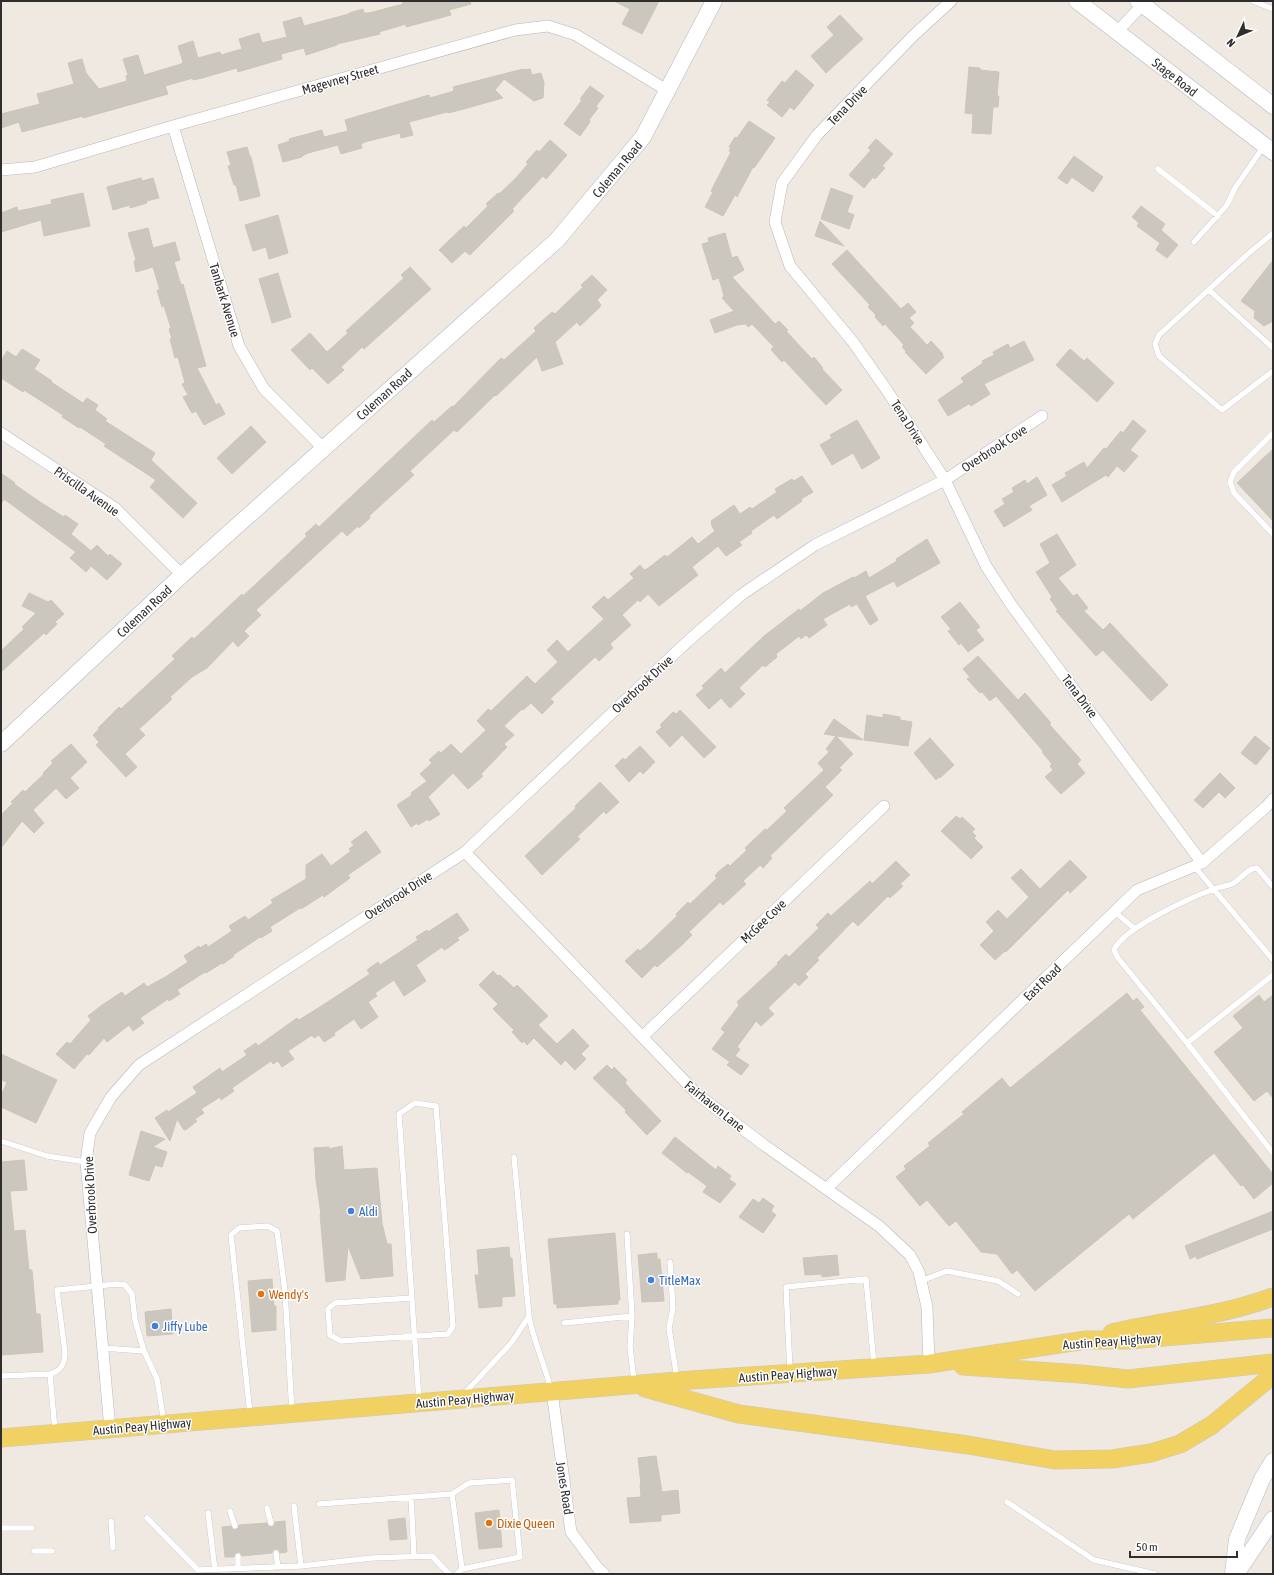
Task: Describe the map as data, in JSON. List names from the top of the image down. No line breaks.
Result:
{"streets":{"main road":["Stage Road","Coleman Road","Austin Peay Highway"],"street":["Magevney Street","Tena Drive","Tanbark Avenue","Overbrook Cove","Priscilla Avenue","Overbrook Drive","McGee Cove","East Road","Fairhaven Lane","Jones Road"]},"crossings":[["Magevney Street","Coleman Road"],["Magevney Street","Tanbark Avenue"],["Tena Drive","Overbrook Cove"],["Tena Drive","Overbrook Drive"],["Tena Drive","East Road"],["Coleman Road","Tanbark Avenue"],["Coleman Road","Priscilla Avenue"],["Overbrook Cove","Overbrook Drive"],["Overbrook Drive","Fairhaven Lane"],["Overbrook Drive","Austin Peay Highway"],["McGee Cove","Fairhaven Lane"],["East Road","Fairhaven Lane"],["Fairhaven Lane","Austin Peay Highway"],["Austin Peay Highway","Jones Road"]],"places":["Aldi","TitleMax","Wendy's","Jiffy Lube","Dixie Queen"],"scale_bar":"50 m","north":"bottom left"}
